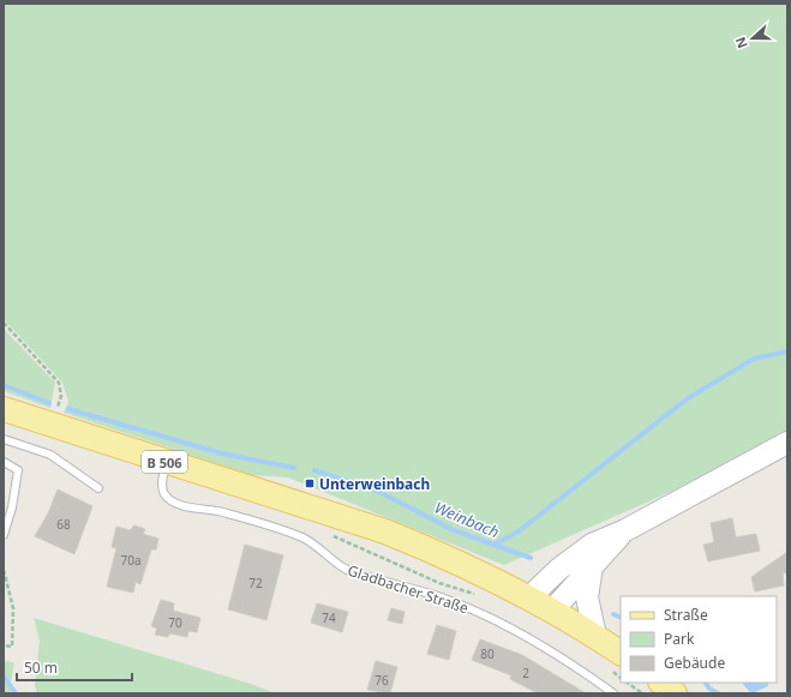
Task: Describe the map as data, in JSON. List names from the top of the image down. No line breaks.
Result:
{"streets":{"main road":["B 506"],"lane":["Gladbacher Straße"]},"crossings":[["B 506","Gladbacher Straße"]],"water":["Weinbach"],"places":{"transit":["Unterweinbach"]},"house_numbers":["68","70a","72","74","70","80","2","76"],"legend":["Straße","Park","Gebäude"],"scale_bar":"50 m","north":"left"}
